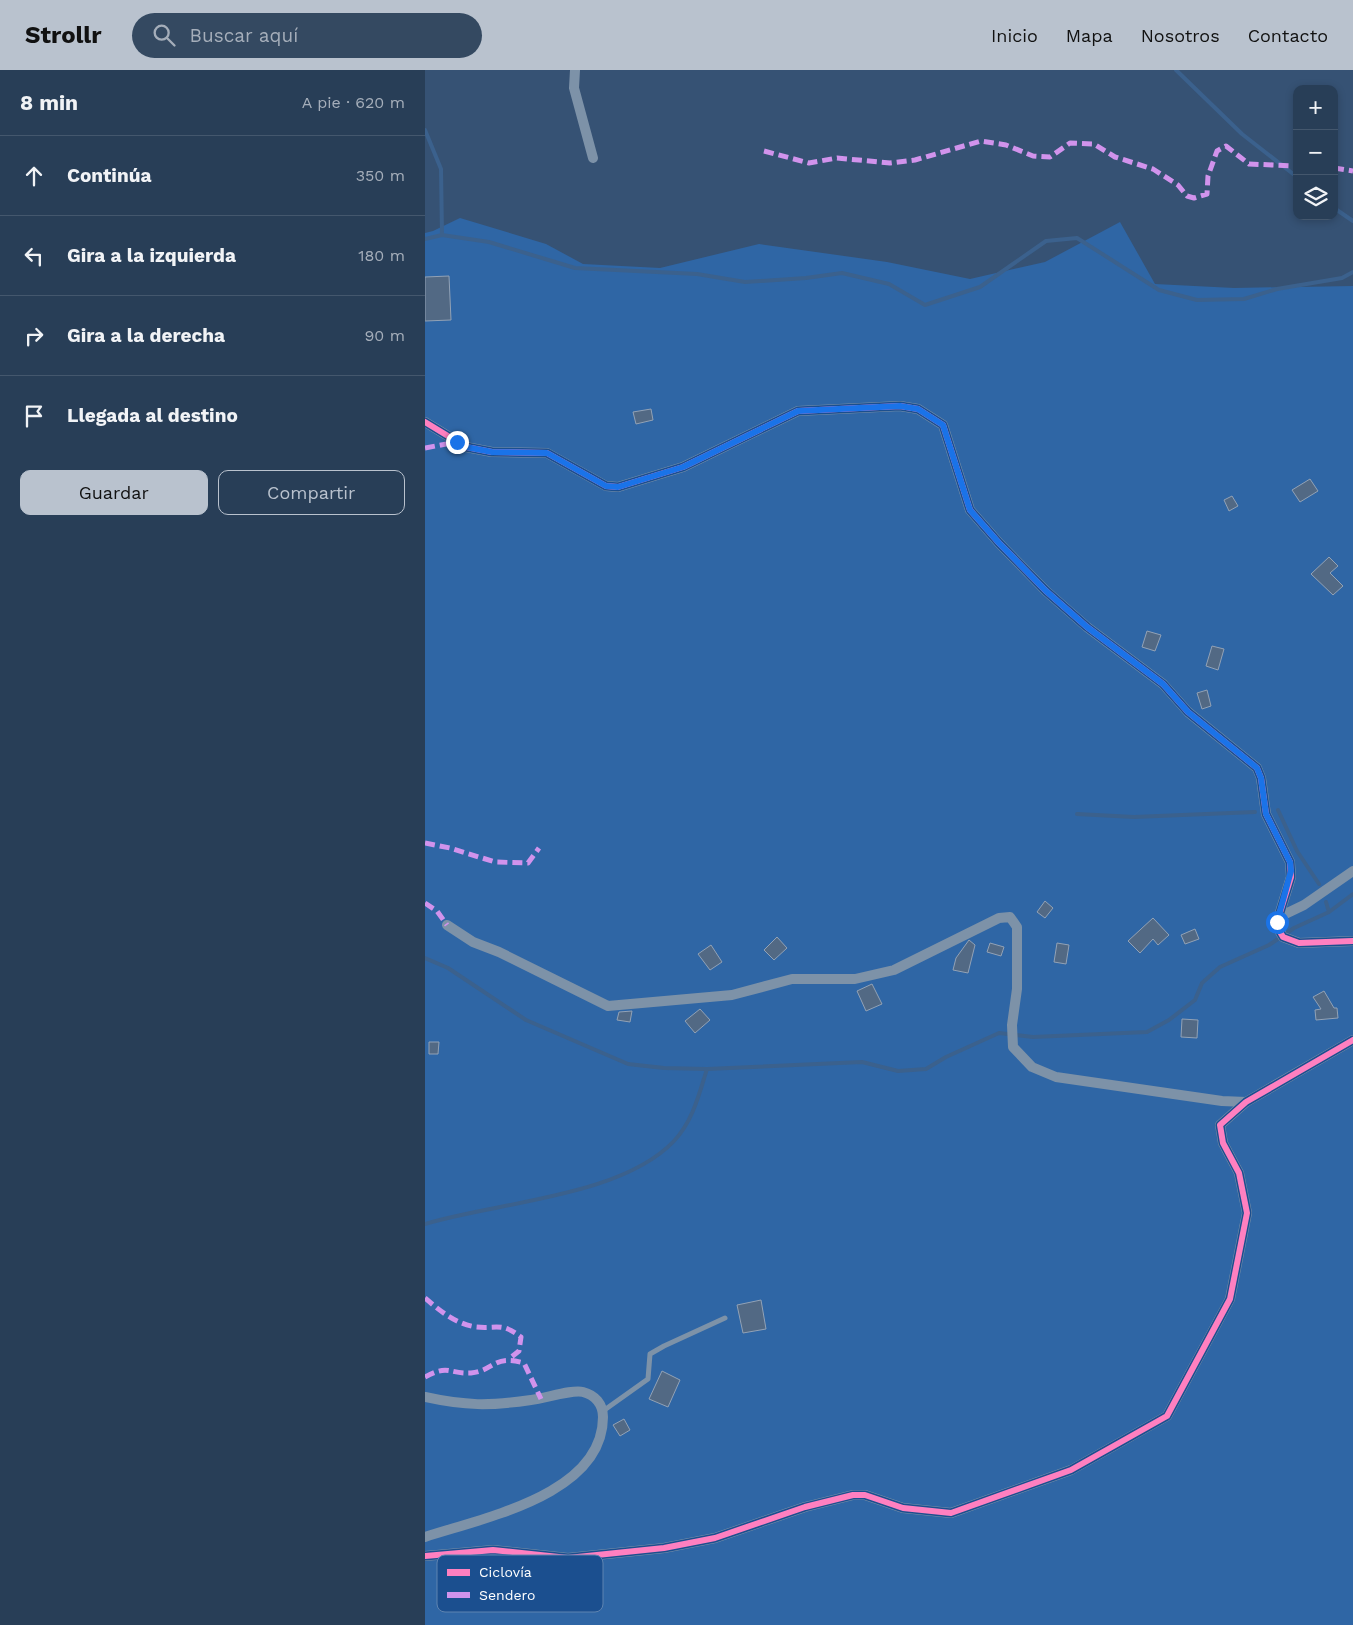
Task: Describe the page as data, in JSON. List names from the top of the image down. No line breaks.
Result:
{"legend":["Ciclovía","Sendero"],"page":{"header":"Strollr","search":"Buscar aquí","nav":["Inicio","Mapa","Nosotros","Contacto"],"heading":["8 min","A pie · 620 m"],"map_buttons":["+","−"],"list":[["Continúa","350 m"],["Gira a la izquierda","180 m"],["Gira a la derecha","90 m"],"Llegada al destino"],"buttons":["Guardar","Compartir"]}}
